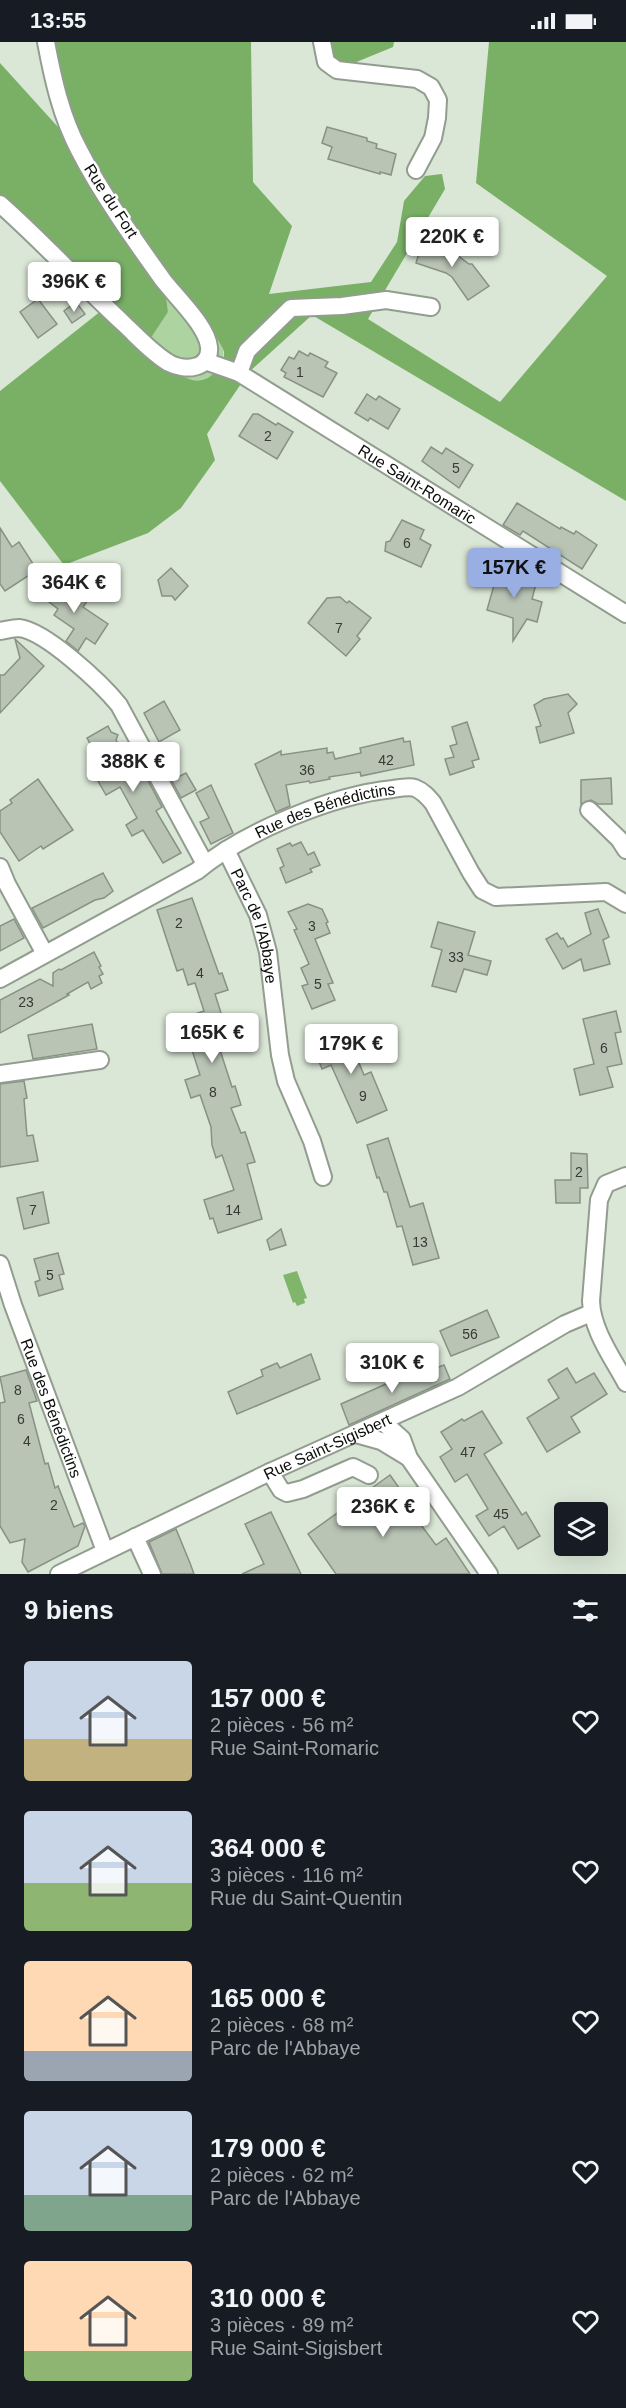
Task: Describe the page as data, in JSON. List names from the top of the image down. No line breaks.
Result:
{"streets":{"street":["Rue du Fort","Rue Saint-Romaric","Rue des Bénédictins","Parc de l'Abbaye","Rue Saint-Sigisbert"]},"crossings":[["Rue du Fort","Rue Saint-Romaric"],["Rue des Bénédictins","Parc de l'Abbaye"],["Rue des Bénédictins","Rue Saint-Sigisbert"]],"house_numbers":["1","2","5","6","7","42","36","2","3","33","4","5","23","6","8","9","2","7","14","13","5","56","8","6","4","47","2","45"],"page":{"status":"13:55","price":["220K €","396K €","157K €","364K €","388K €","165K €","179K €","310K €","236K €"],"heading":"9 biens","list":[{"name":"157 000 €","note":"2 pièces · 56 m² · Rue Saint-Romaric"},{"name":"364 000 €","note":"3 pièces · 116 m² · Rue du Saint-Quentin"},{"name":"165 000 €","note":"2 pièces · 68 m² · Parc de l'Abbaye"},{"name":"179 000 €","note":"2 pièces · 62 m² · Parc de l'Abbaye"},{"name":"310 000 €","note":"3 pièces · 89 m² · Rue Saint-Sigisbert"}]}}
